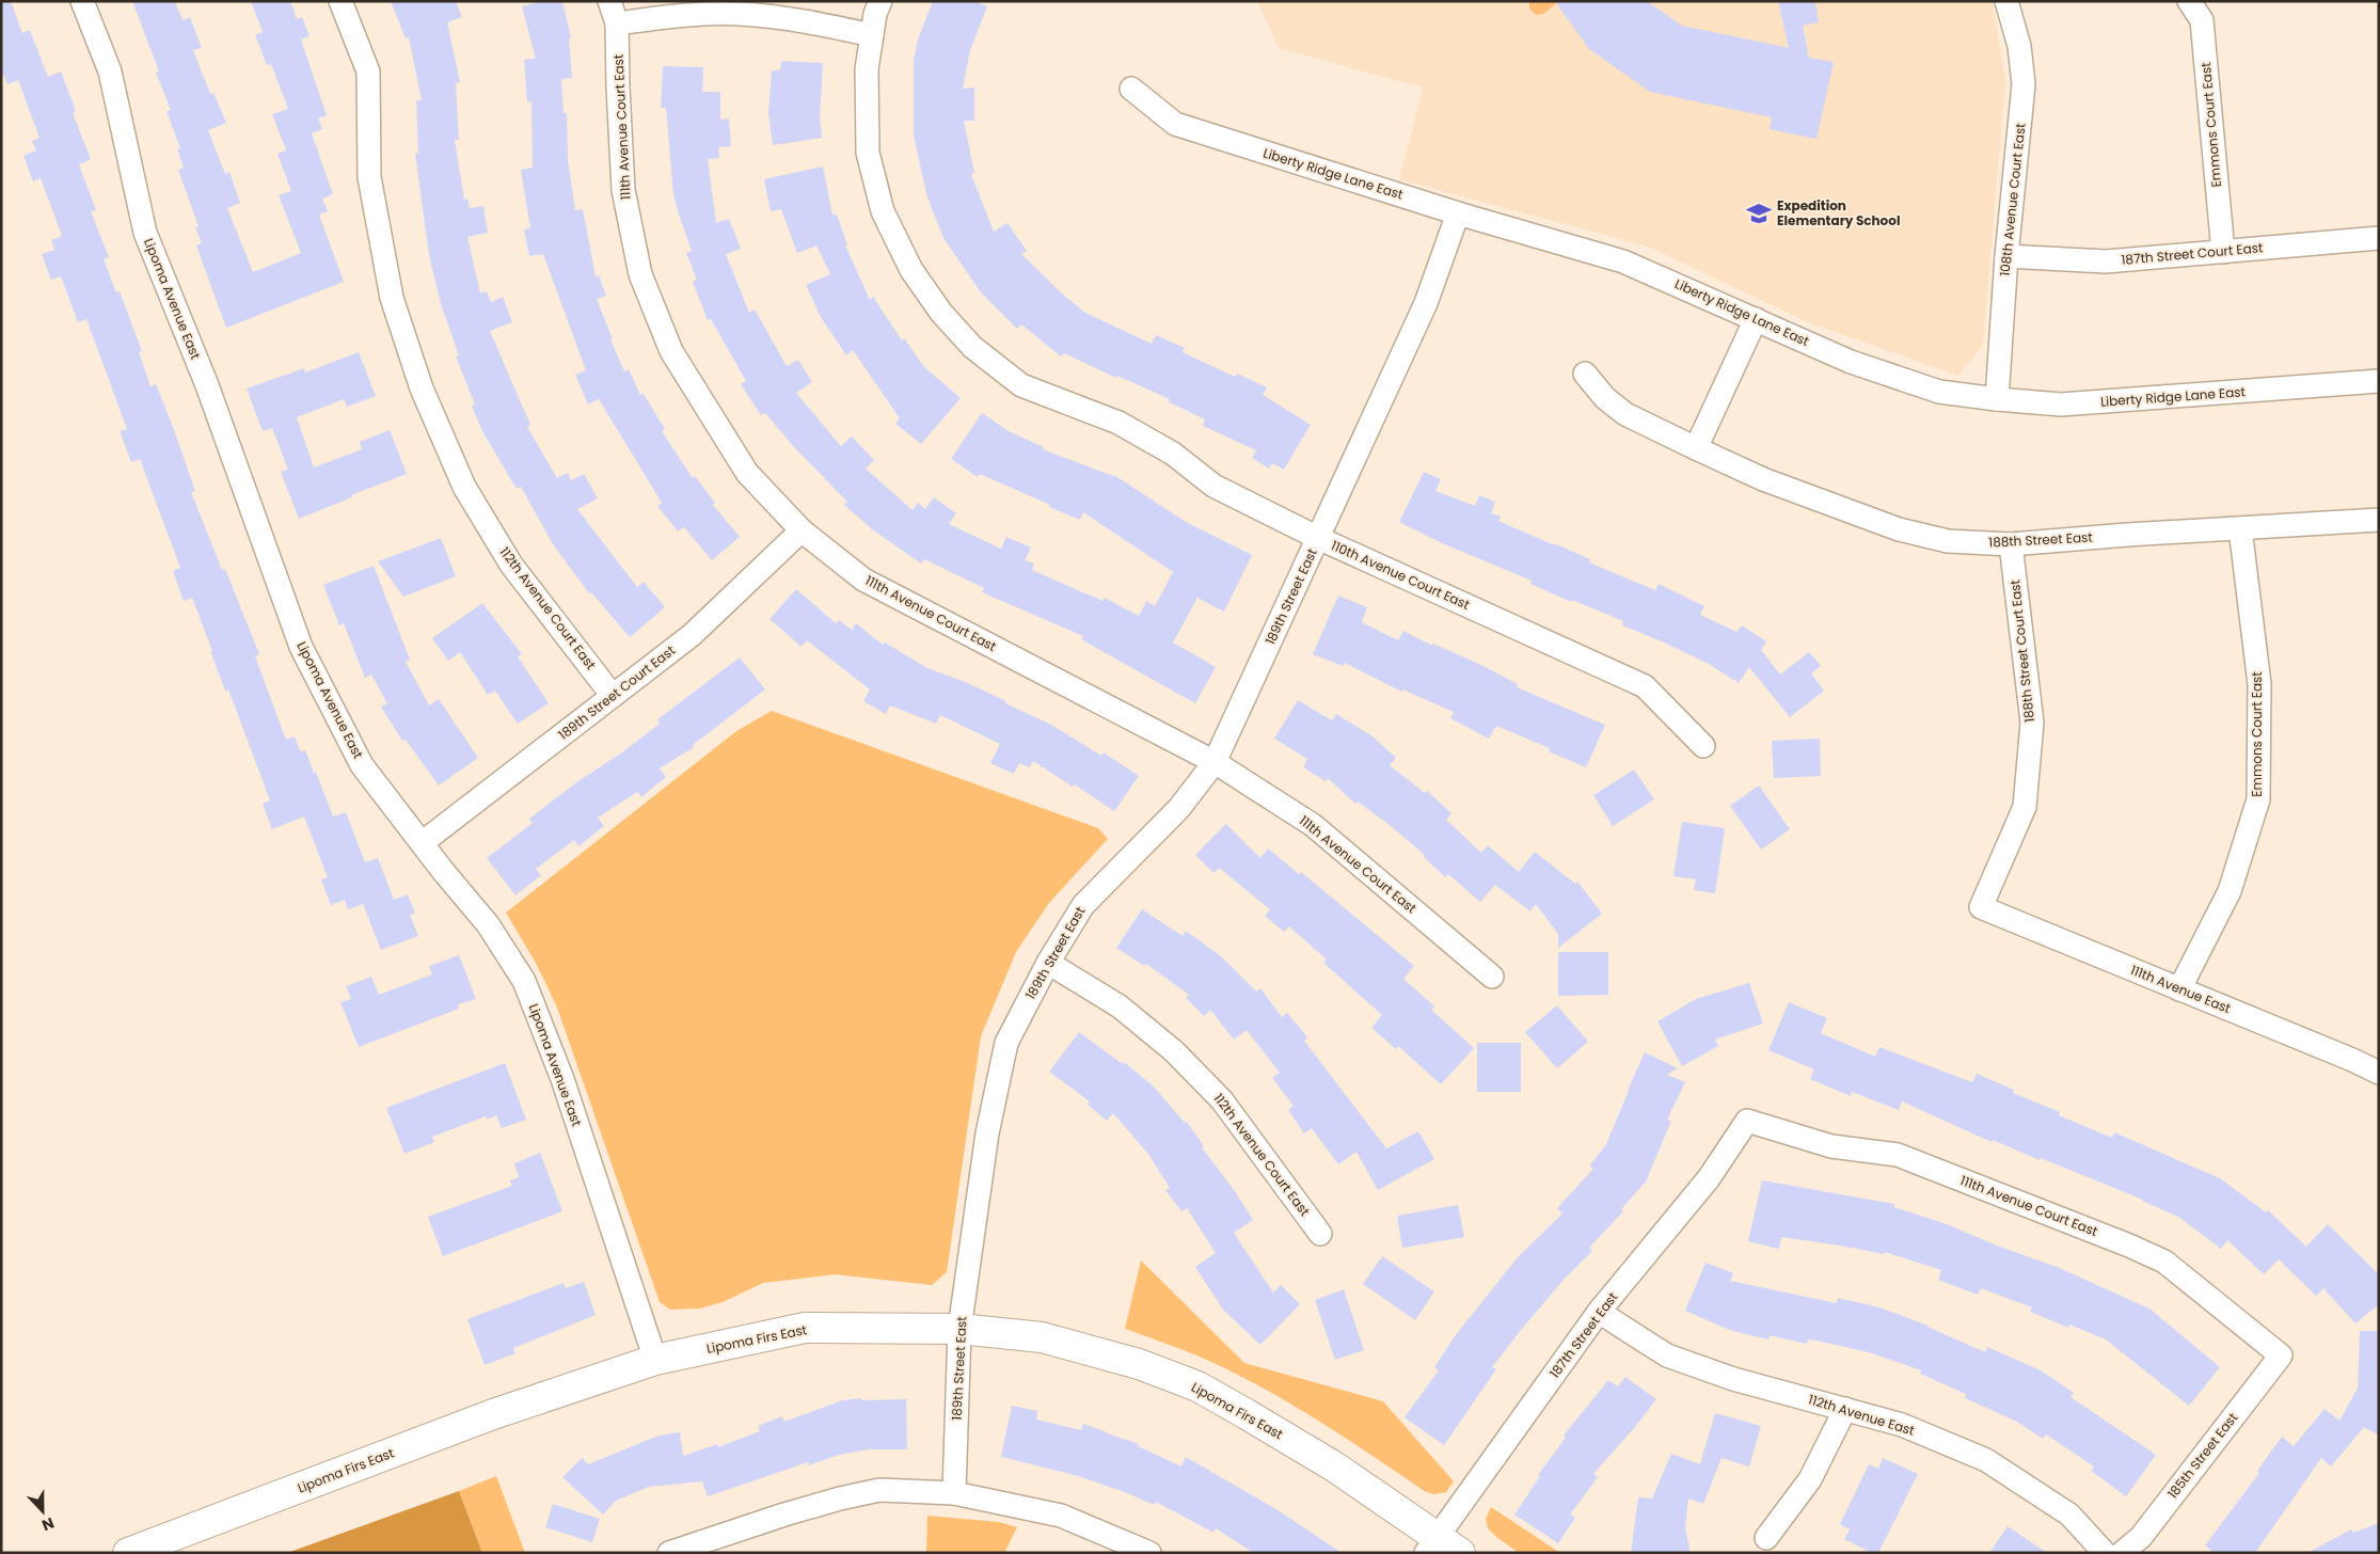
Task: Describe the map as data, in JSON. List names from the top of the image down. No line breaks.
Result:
{"streets":{"street":["Emmons Court East","111th Avenue Court East","Liberty Ridge Lane East","108th Avenue Court East","187th Street Court East","Lipoma Avenue East","188th Street East","110th Avenue Court East","189th Street East","112th Avenue Court East","188th Street Court East","189th Street Court East","111th Avenue East","187th Street East","Lipoma Firs East","112th Avenue East","185th Street East"]},"crossings":[["Emmons Court East","187th Street Court East"],["Emmons Court East","188th Street East"],["Emmons Court East","111th Avenue East"],["111th Avenue Court East","189th Street East"],["111th Avenue Court East","189th Street Court East"],["111th Avenue Court East","187th Street East"],["111th Avenue Court East","185th Street East"],["Liberty Ridge Lane East","108th Avenue Court East"],["Liberty Ridge Lane East","189th Street East"],["108th Avenue Court East","187th Street Court East"],["Lipoma Avenue East","189th Street Court East"],["Lipoma Avenue East","Lipoma Firs East"],["188th Street East","188th Street Court East"],["110th Avenue Court East","189th Street East"],["189th Street East","112th Avenue Court East"],["189th Street East","Lipoma Firs East"],["112th Avenue Court East","189th Street Court East"],["188th Street Court East","111th Avenue East"],["187th Street East","Lipoma Firs East"],["187th Street East","112th Avenue East"]],"places":{"school or university":["Expedition Elementary School"]},"north":"bottom"}
